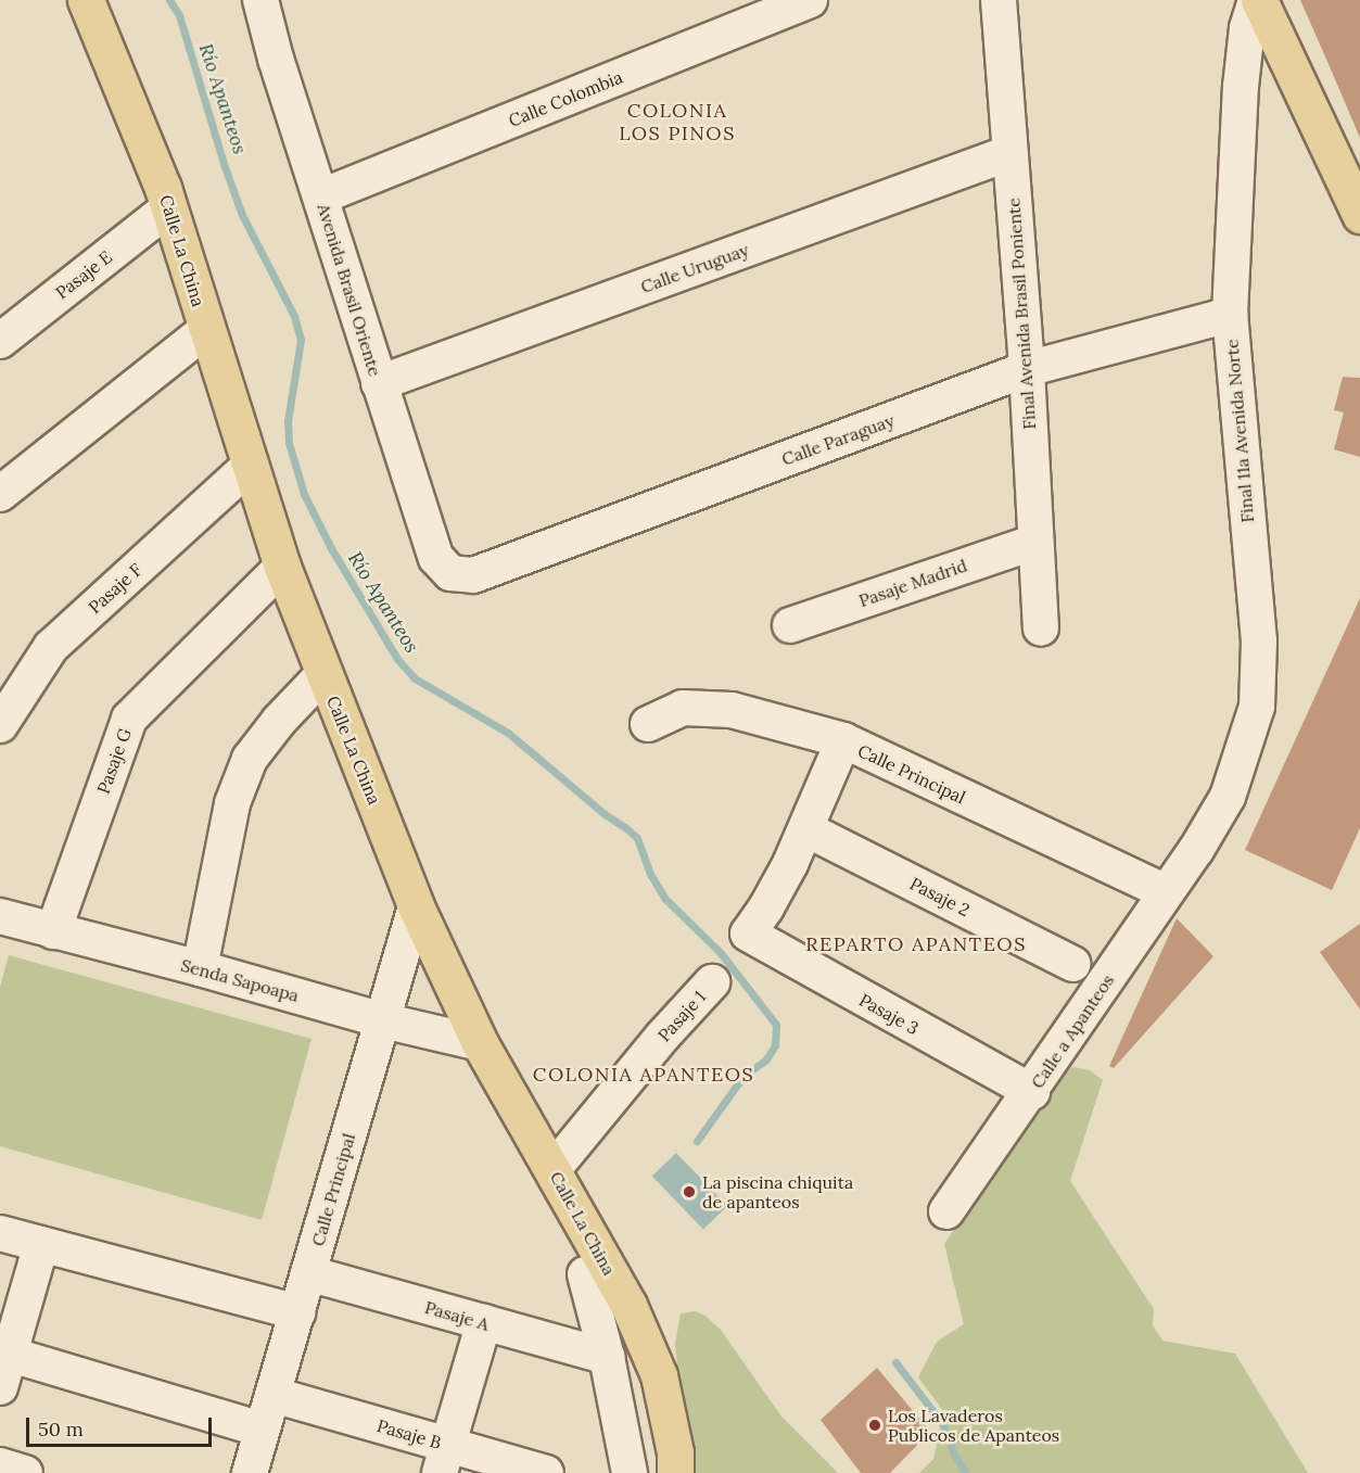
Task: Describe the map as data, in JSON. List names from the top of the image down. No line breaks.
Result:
{"streets":{"main road":["Calle La China"],"street":["Calle Colombia","Calle Uruguay","Pasaje E","Avenida Brasil Oriente","Final Avenida Brasil Poniente","Final 11a Avenida Norte","Calle Paraguay","Pasaje Madrid","Pasaje F","Pasaje G","Calle Principal","Pasaje 2","Senda Sapoapa","Pasaje 3","Pasaje 1","Calle a Apanteos","Pasaje A","Pasaje B"]},"crossings":[["Calle Colombia","Avenida Brasil Oriente"],["Calle La China","Pasaje E"],["Calle La China","Pasaje F"],["Calle La China","Pasaje G"],["Calle La China","Calle Principal"],["Calle La China","Senda Sapoapa"],["Calle La China","Pasaje 1"],["Calle Uruguay","Avenida Brasil Oriente"],["Calle Uruguay","Final Avenida Brasil Poniente"],["Avenida Brasil Oriente","Calle Paraguay"],["Final Avenida Brasil Poniente","Calle Paraguay"],["Final Avenida Brasil Poniente","Pasaje Madrid"],["Final 11a Avenida Norte","Calle Paraguay"],["Final 11a Avenida Norte","Calle a Apanteos"],["Pasaje G","Senda Sapoapa"],["Calle Principal","Senda Sapoapa"],["Calle Principal","Calle a Apanteos"],["Calle Principal","Pasaje A"],["Calle Principal","Pasaje B"],["Pasaje 2","Pasaje 3"],["Pasaje 3","Calle a Apanteos"]],"districts":["COLONIA LOS PINOS","REPARTO APANTEOS","COLONIA APANTEOS"],"water":["Río Apanteos"],"places":["La piscina chiquita de apanteos","Los Lavaderos Publicos de Apanteos"],"scale_bar":"50 m"}
